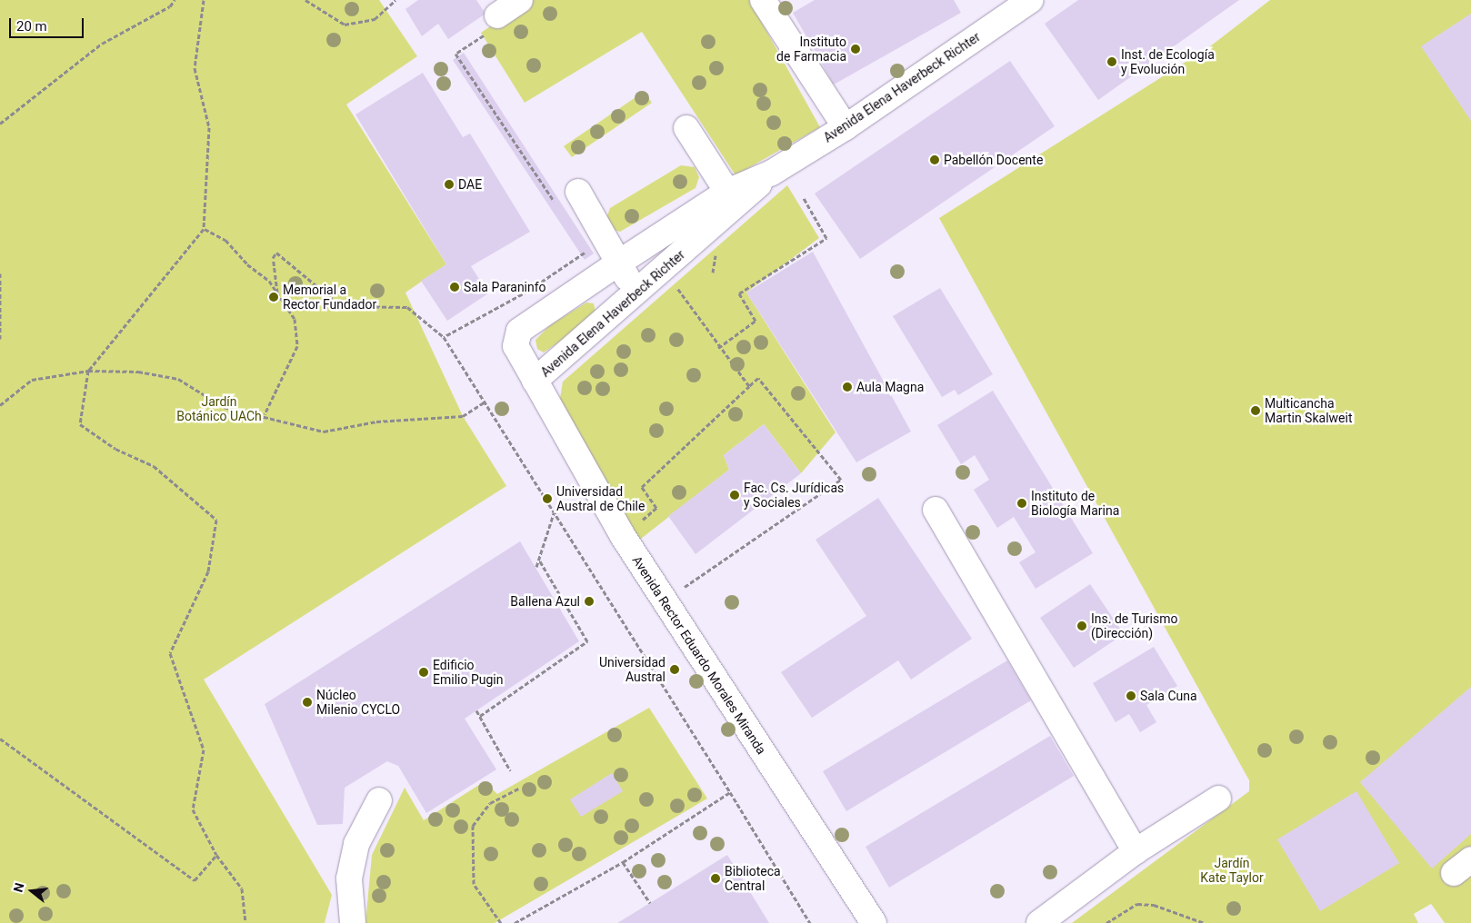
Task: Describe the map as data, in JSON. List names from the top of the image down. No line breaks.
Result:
{"streets":{"lane":["Avenida Elena Haverbeck Richter","Avenida Rector Eduardo Morales Miranda"]},"crossings":[["Avenida Elena Haverbeck Richter","Avenida Rector Eduardo Morales Miranda"]],"parks":["Jardín Botánico UACh","Jardín Kate Taylor"],"places":["Instituto de Farmacia","Inst. de Ecología y Evolución","Pabellón Docente","DAE","Sala Paraninfo","Memorial a Rector Fundador","Aula Magna","Multicancha Martin Skalweit","Fac. Cs. Jurídicas y Sociales","Universidad Austral de Chile","Instituto de Biología Marina","Ballena Azul","Ins. de Turismo (Dirección)","Universidad Austral","Edificio Emilio Pugin","Sala Cuna","Núcleo Milenio CYCLO","Biblioteca Central"],"scale_bar":"20 m","north":"left"}
